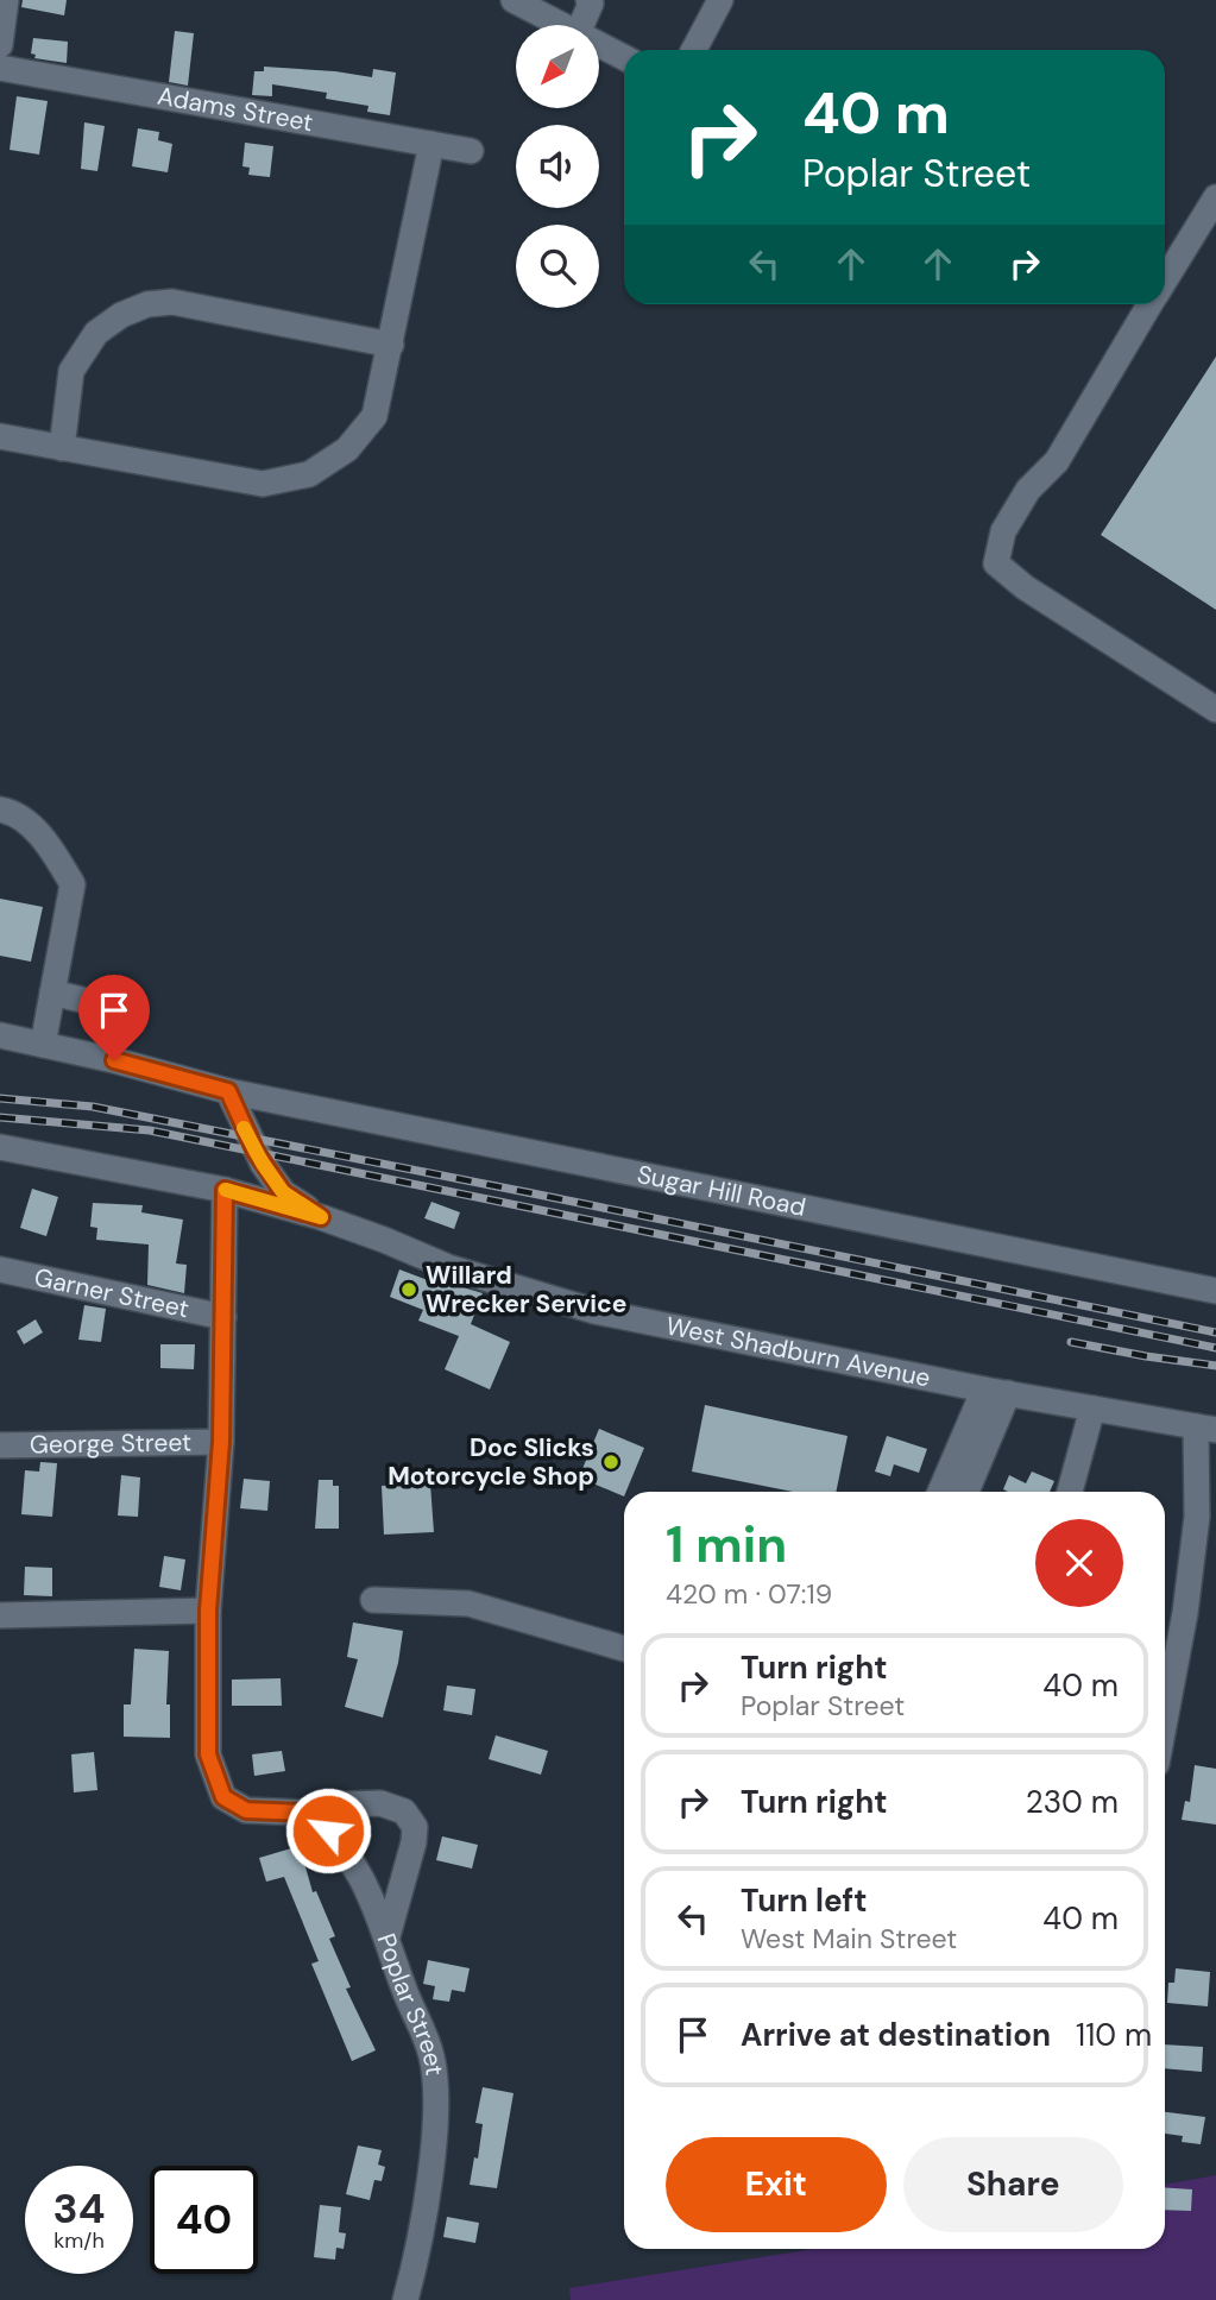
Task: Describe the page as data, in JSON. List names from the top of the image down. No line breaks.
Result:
{"streets":{"street":["Adams Street","Sugar Hill Road","Garner Street","West Shadburn Avenue","George Street","Poplar Street"]},"crossings":[["Garner Street","Poplar Street"],["West Shadburn Avenue","Poplar Street"],["George Street","Poplar Street"]],"places":["Willard Wrecker Service","Doc Slicks Motorcycle Shop"],"north":"bottom left","page":{"turn":["40 m","Poplar Street"],"heading":["1 min","420 m · 07:19"],"list":[{"name":"Turn right","note":"Poplar Street","value":"40 m"},{"name":"Turn right","value":"230 m"},{"name":"Turn left","note":"West Main Street","value":"40 m"},{"name":"Arrive at destination","value":"110 m"}],"buttons":["Exit","Share"],"speed":"34 km/h","limit":"40"}}
